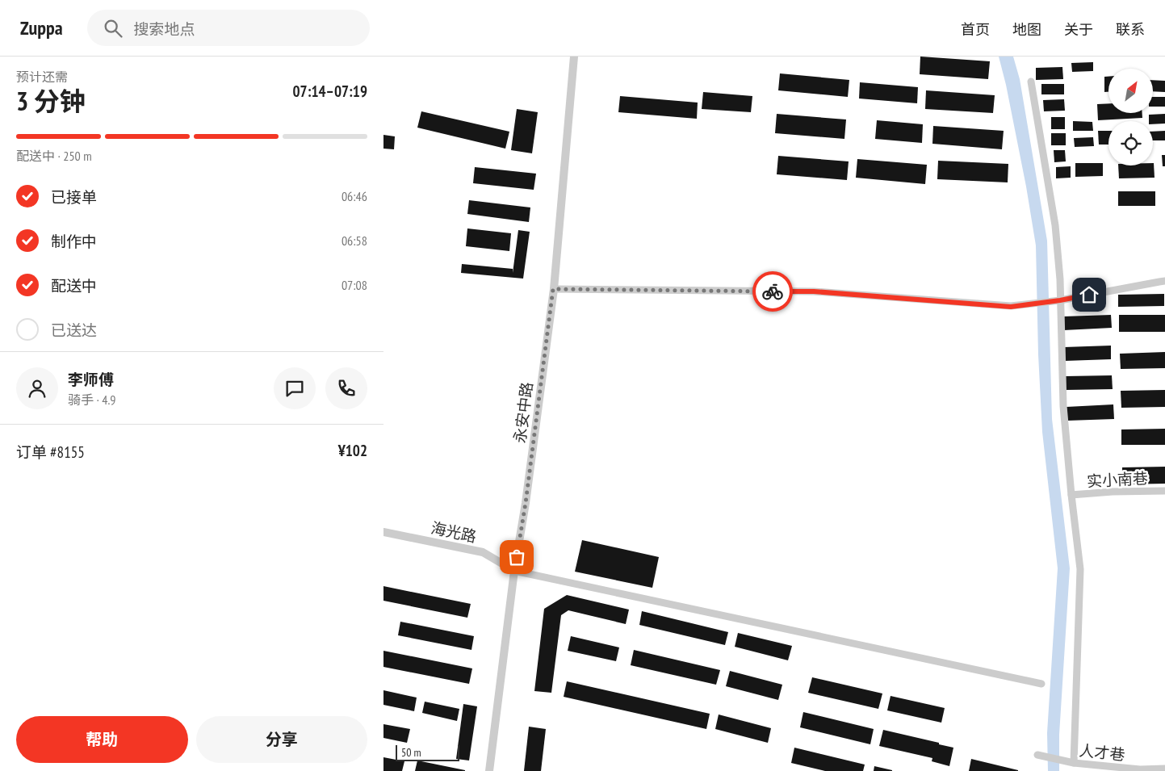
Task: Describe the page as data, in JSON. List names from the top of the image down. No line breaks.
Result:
{"streets":{"street":["永安中路","实小南巷","海光路","人才巷"]},"crossings":[["永安中路","海光路"]],"scale_bar":"50 m","north":"top right","page":{"header":"Zuppa","search":"搜索地点","nav":["首页","地图","关于","联系"],"heading":["3 分钟","预计还需","07:14–07:19"],"panel":["李师傅","骑手 · 4.9","订单 #8155","¥102"],"bar":"配送中 · 250 m","list":[["已接单","06:46"],["制作中","06:58"],["配送中","07:08"],"已送达"],"buttons":["帮助","分享"],"scale":"50 m"}}
